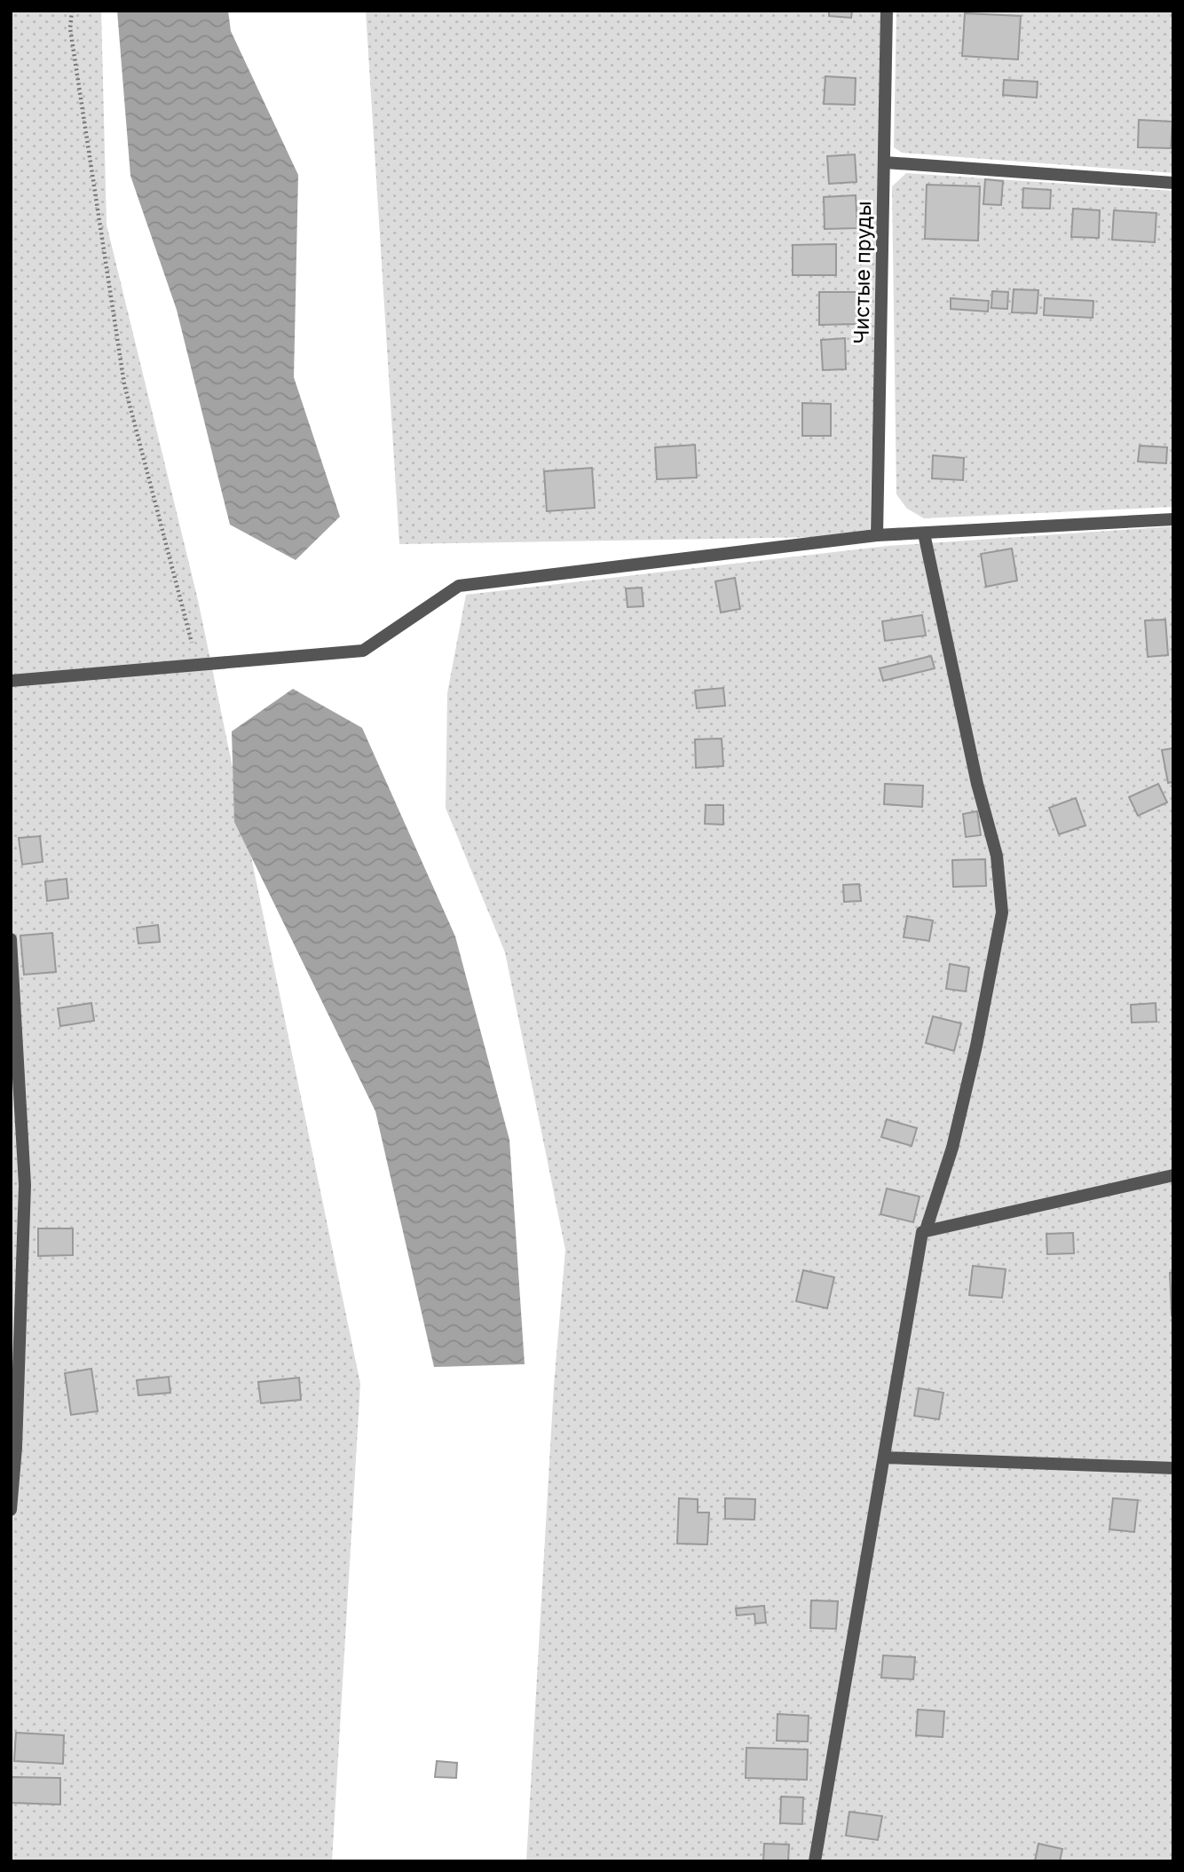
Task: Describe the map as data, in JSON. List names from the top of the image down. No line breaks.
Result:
{"streets":{"street":["Чистые пруды"]}}
